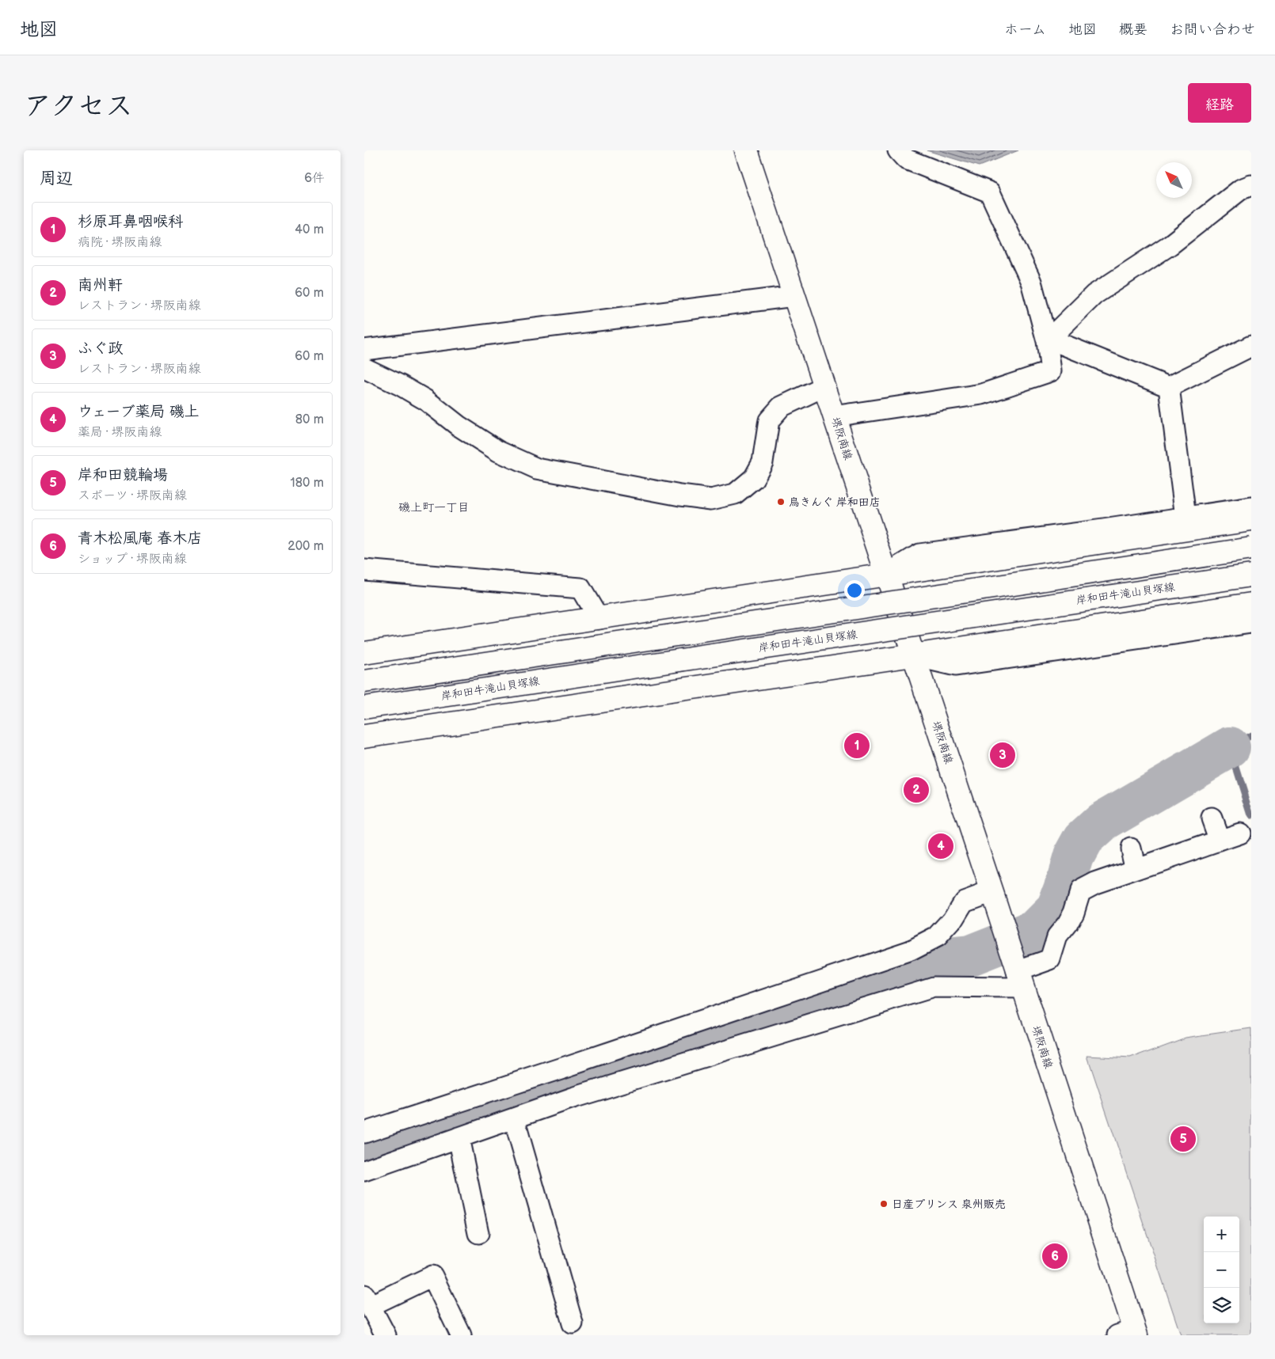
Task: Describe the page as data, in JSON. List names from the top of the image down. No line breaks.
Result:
{"streets":{"main road":["堺阪南線","岸和田牛滝山貝塚線"]},"districts":["磯上町一丁目"],"places":["鳥きんぐ 岸和田店","日産プリンス 泉州販売"],"north":"top left","page":{"header":"地図","nav":["ホーム","地図","概要","お問い合わせ"],"title":"アクセス","buttons":"経路","heading":["周辺","6件"],"list":[{"mark":"1","name":"杉原耳鼻咽喉科","note":"病院 · 堺阪南線","value":"40 m"},{"mark":"2","name":"南州軒","note":"レストラン · 堺阪南線","value":"60 m"},{"mark":"3","name":"ふぐ政","note":"レストラン · 堺阪南線","value":"60 m"},{"mark":"4","name":"ウェーブ薬局 磯上","note":"薬局 · 堺阪南線","value":"80 m"},{"mark":"5","name":"岸和田競輪場","note":"スポーツ · 堺阪南線","value":"180 m"},{"mark":"6","name":"青木松風庵 春木店","note":"ショップ · 堺阪南線","value":"200 m"}],"pins":["1","3","2","4","5","6"],"map_buttons":["+","−"]}}
